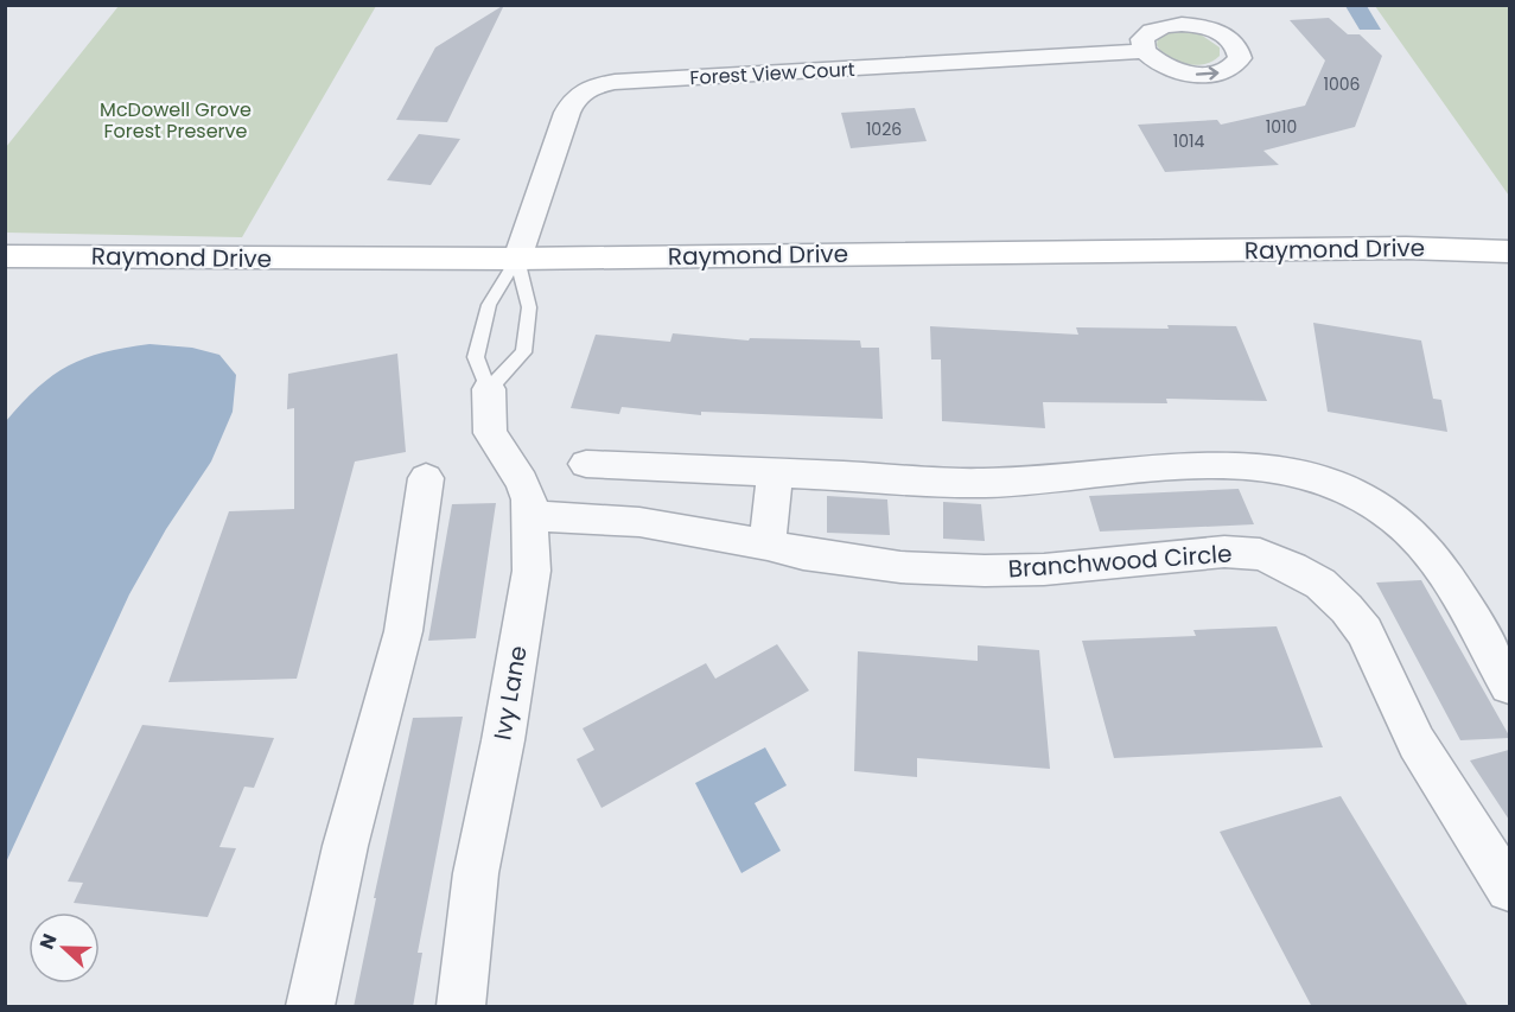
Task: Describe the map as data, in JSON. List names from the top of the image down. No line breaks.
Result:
{"streets":{"street":["Forest View Court","Raymond Drive","Branchwood Circle","Ivy Lane"]},"crossings":[["Forest View Court","Raymond Drive"],["Forest View Court","Ivy Lane"],["Raymond Drive","Ivy Lane"],["Branchwood Circle","Ivy Lane"]],"parks":["McDowell Grove Forest Preserve"],"house_numbers":["1006","1010","1026","1014"],"north":"left"}
